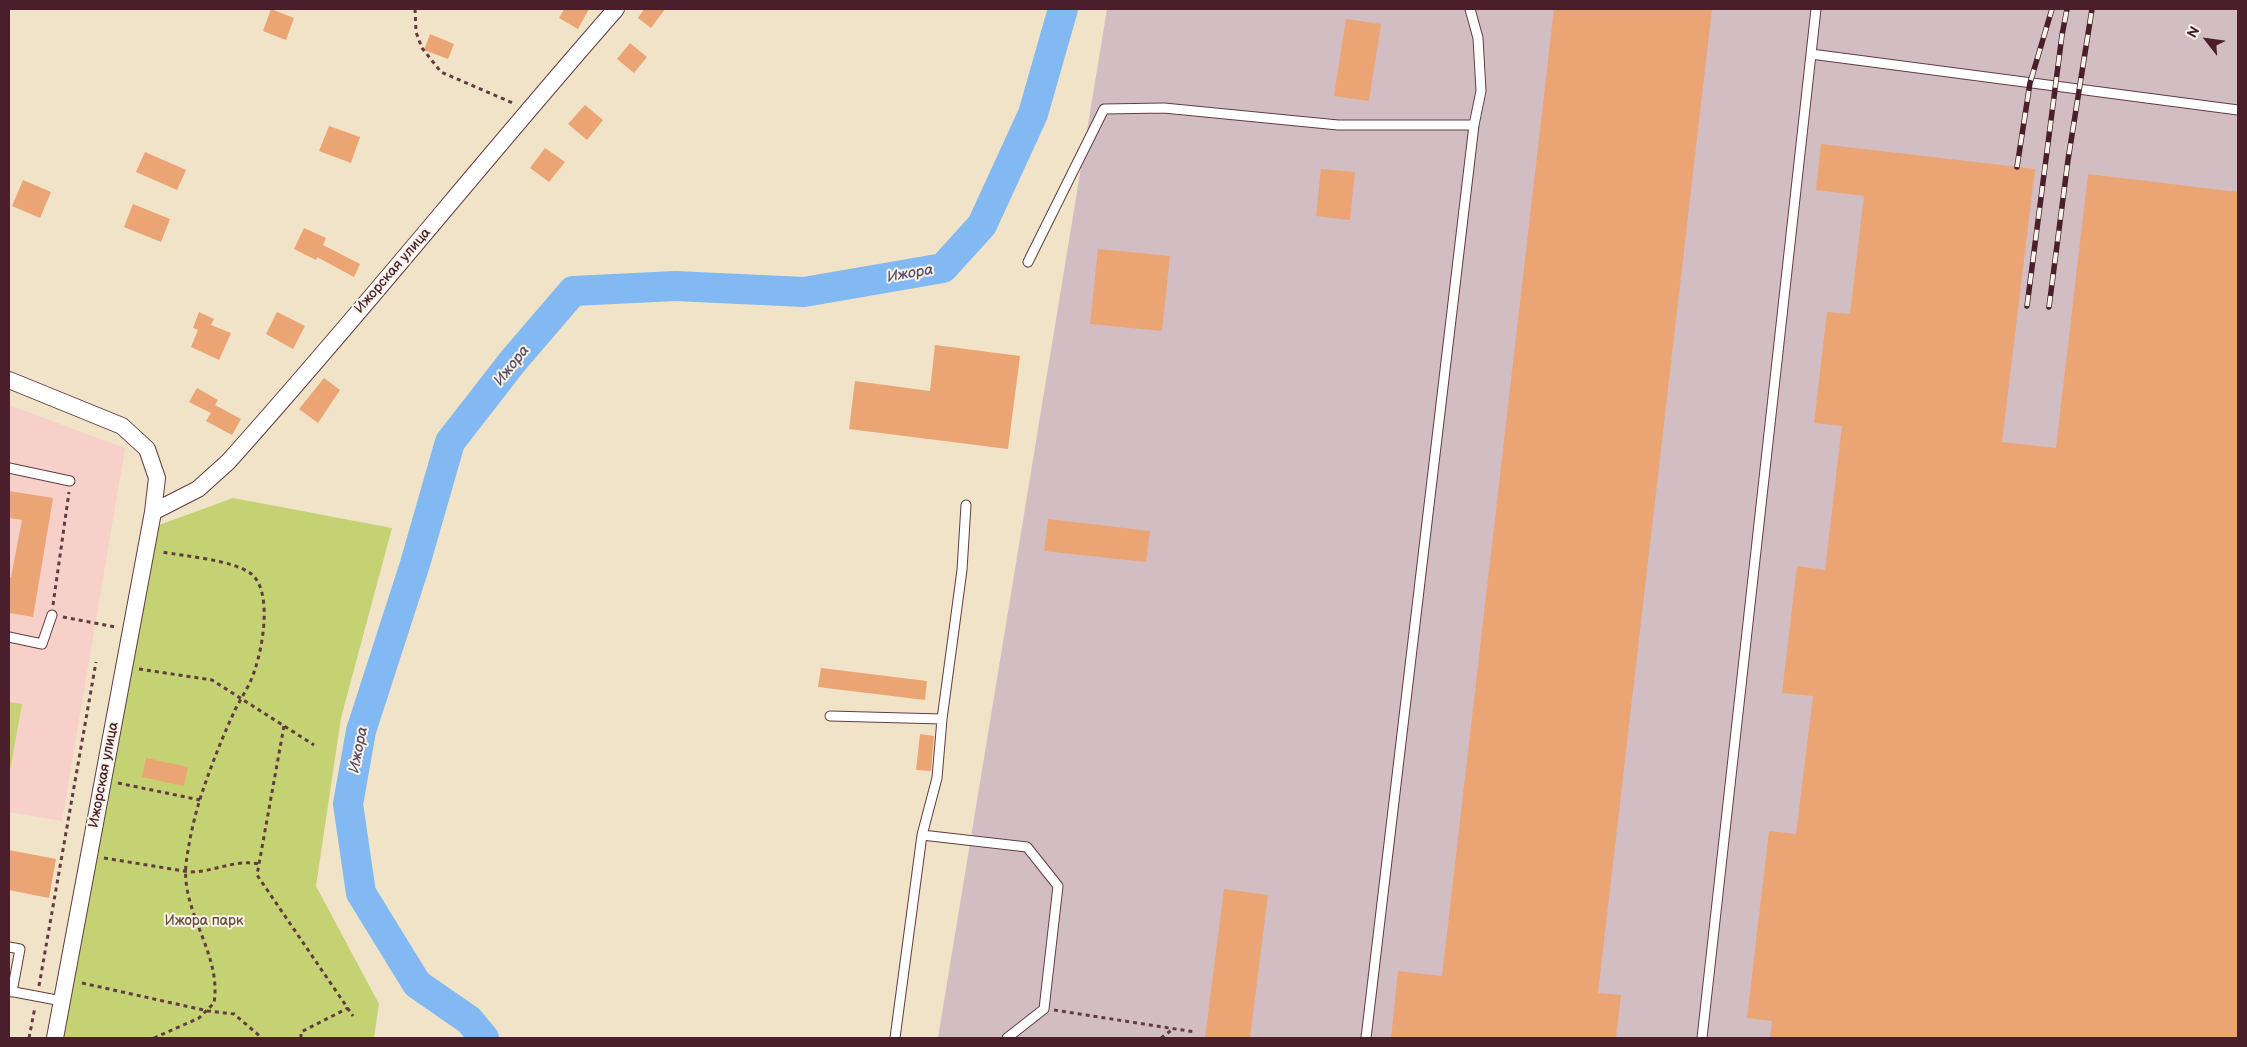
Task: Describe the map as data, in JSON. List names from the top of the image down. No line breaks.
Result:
{"streets":{"street":["Ижорская улица"]},"water":["Ижора"],"parks":["Ижора парк"],"north":"top left"}
